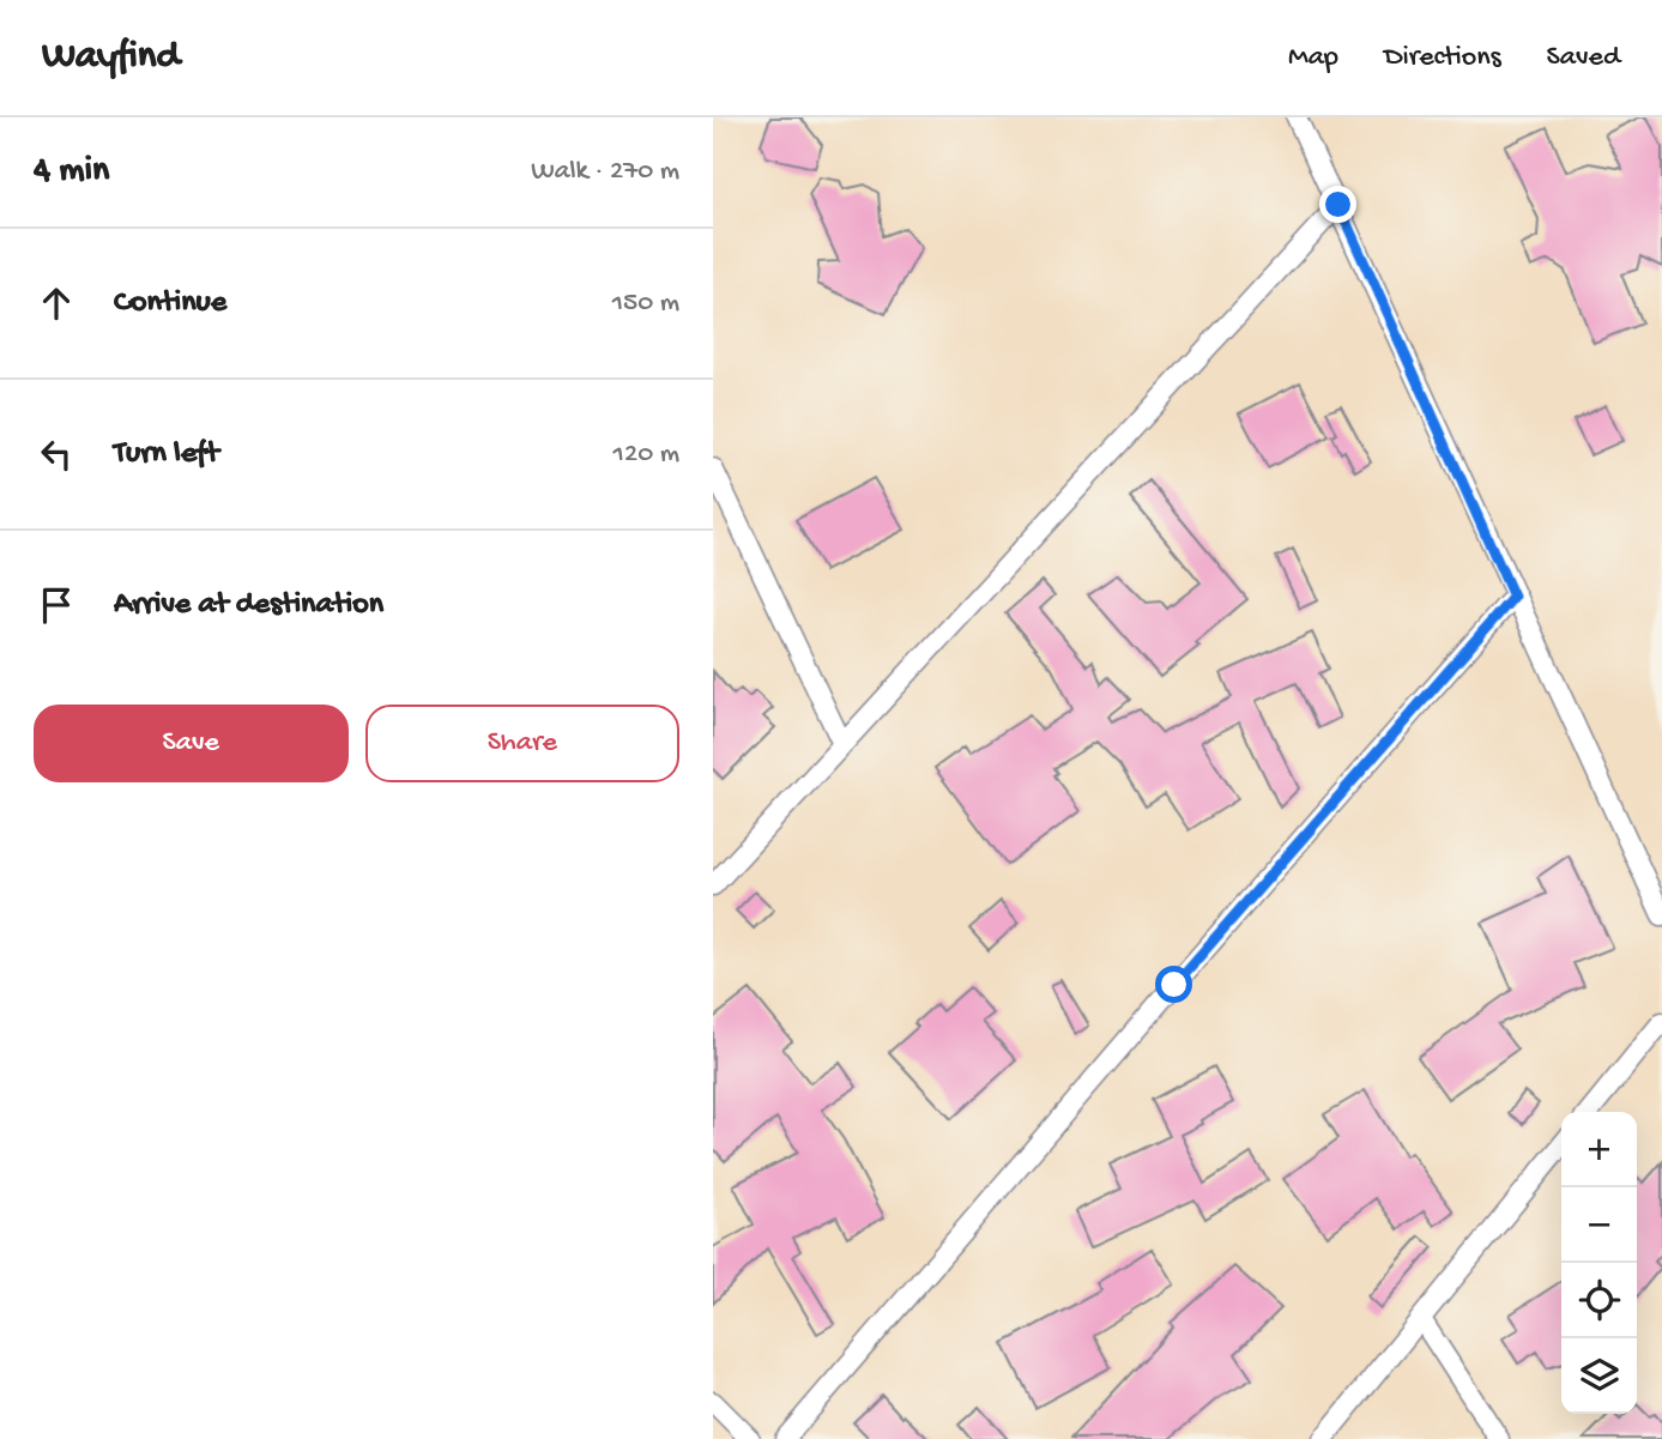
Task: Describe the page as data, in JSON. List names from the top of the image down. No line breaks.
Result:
{"page":{"header":"Wayfind","nav":["Map","Directions","Saved"],"heading":["4 min","Walk · 270 m"],"list":[["Continue","150 m"],["Turn left","120 m"],"Arrive at destination"],"buttons":["Save","Share"],"map_buttons":["+","−"]}}
